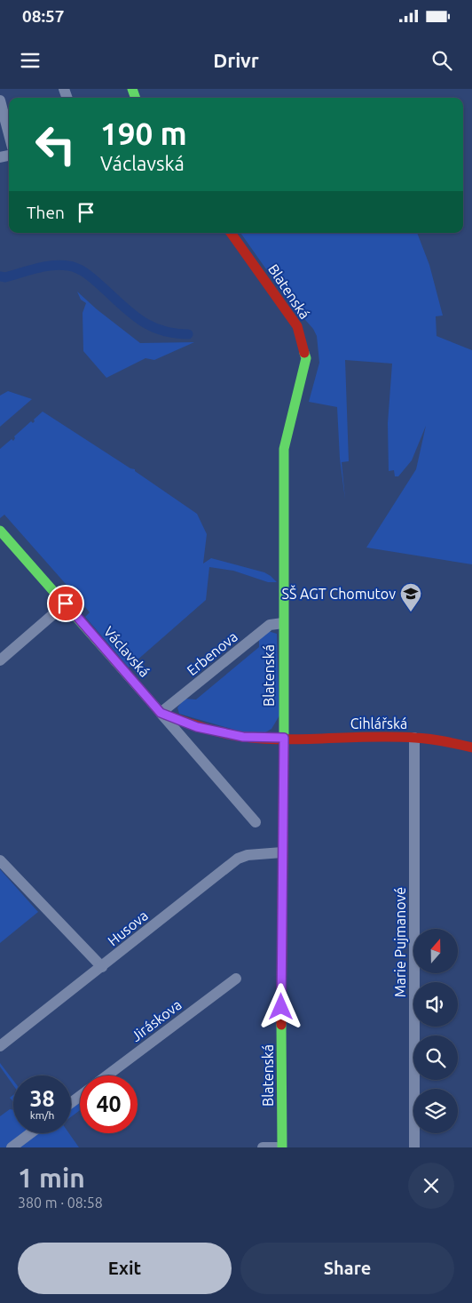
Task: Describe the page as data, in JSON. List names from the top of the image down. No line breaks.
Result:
{"streets":{"street":["Blatenská","Václavská","Erbenova","Cihlářská","Husova","Marie Pujmanové","Jiráskova"]},"crossings":[["Blatenská","Václavská"],["Blatenská","Erbenova"],["Blatenská","Cihlářská"],["Blatenská","Husova"],["Václavská","Erbenova"],["Václavská","Cihlářská"],["Cihlářská","Marie Pujmanové"]],"places":{"school or university":["SŠ AGT Chomutov"]},"north":"top","page":{"status":"08:57","header":"Drivr","turn":["190 m","Václavská"],"then":"Then","speed":"38 km/h","limit":"40","heading":["1 min","380 m · 08:58"],"buttons":["Exit","Share"]}}
